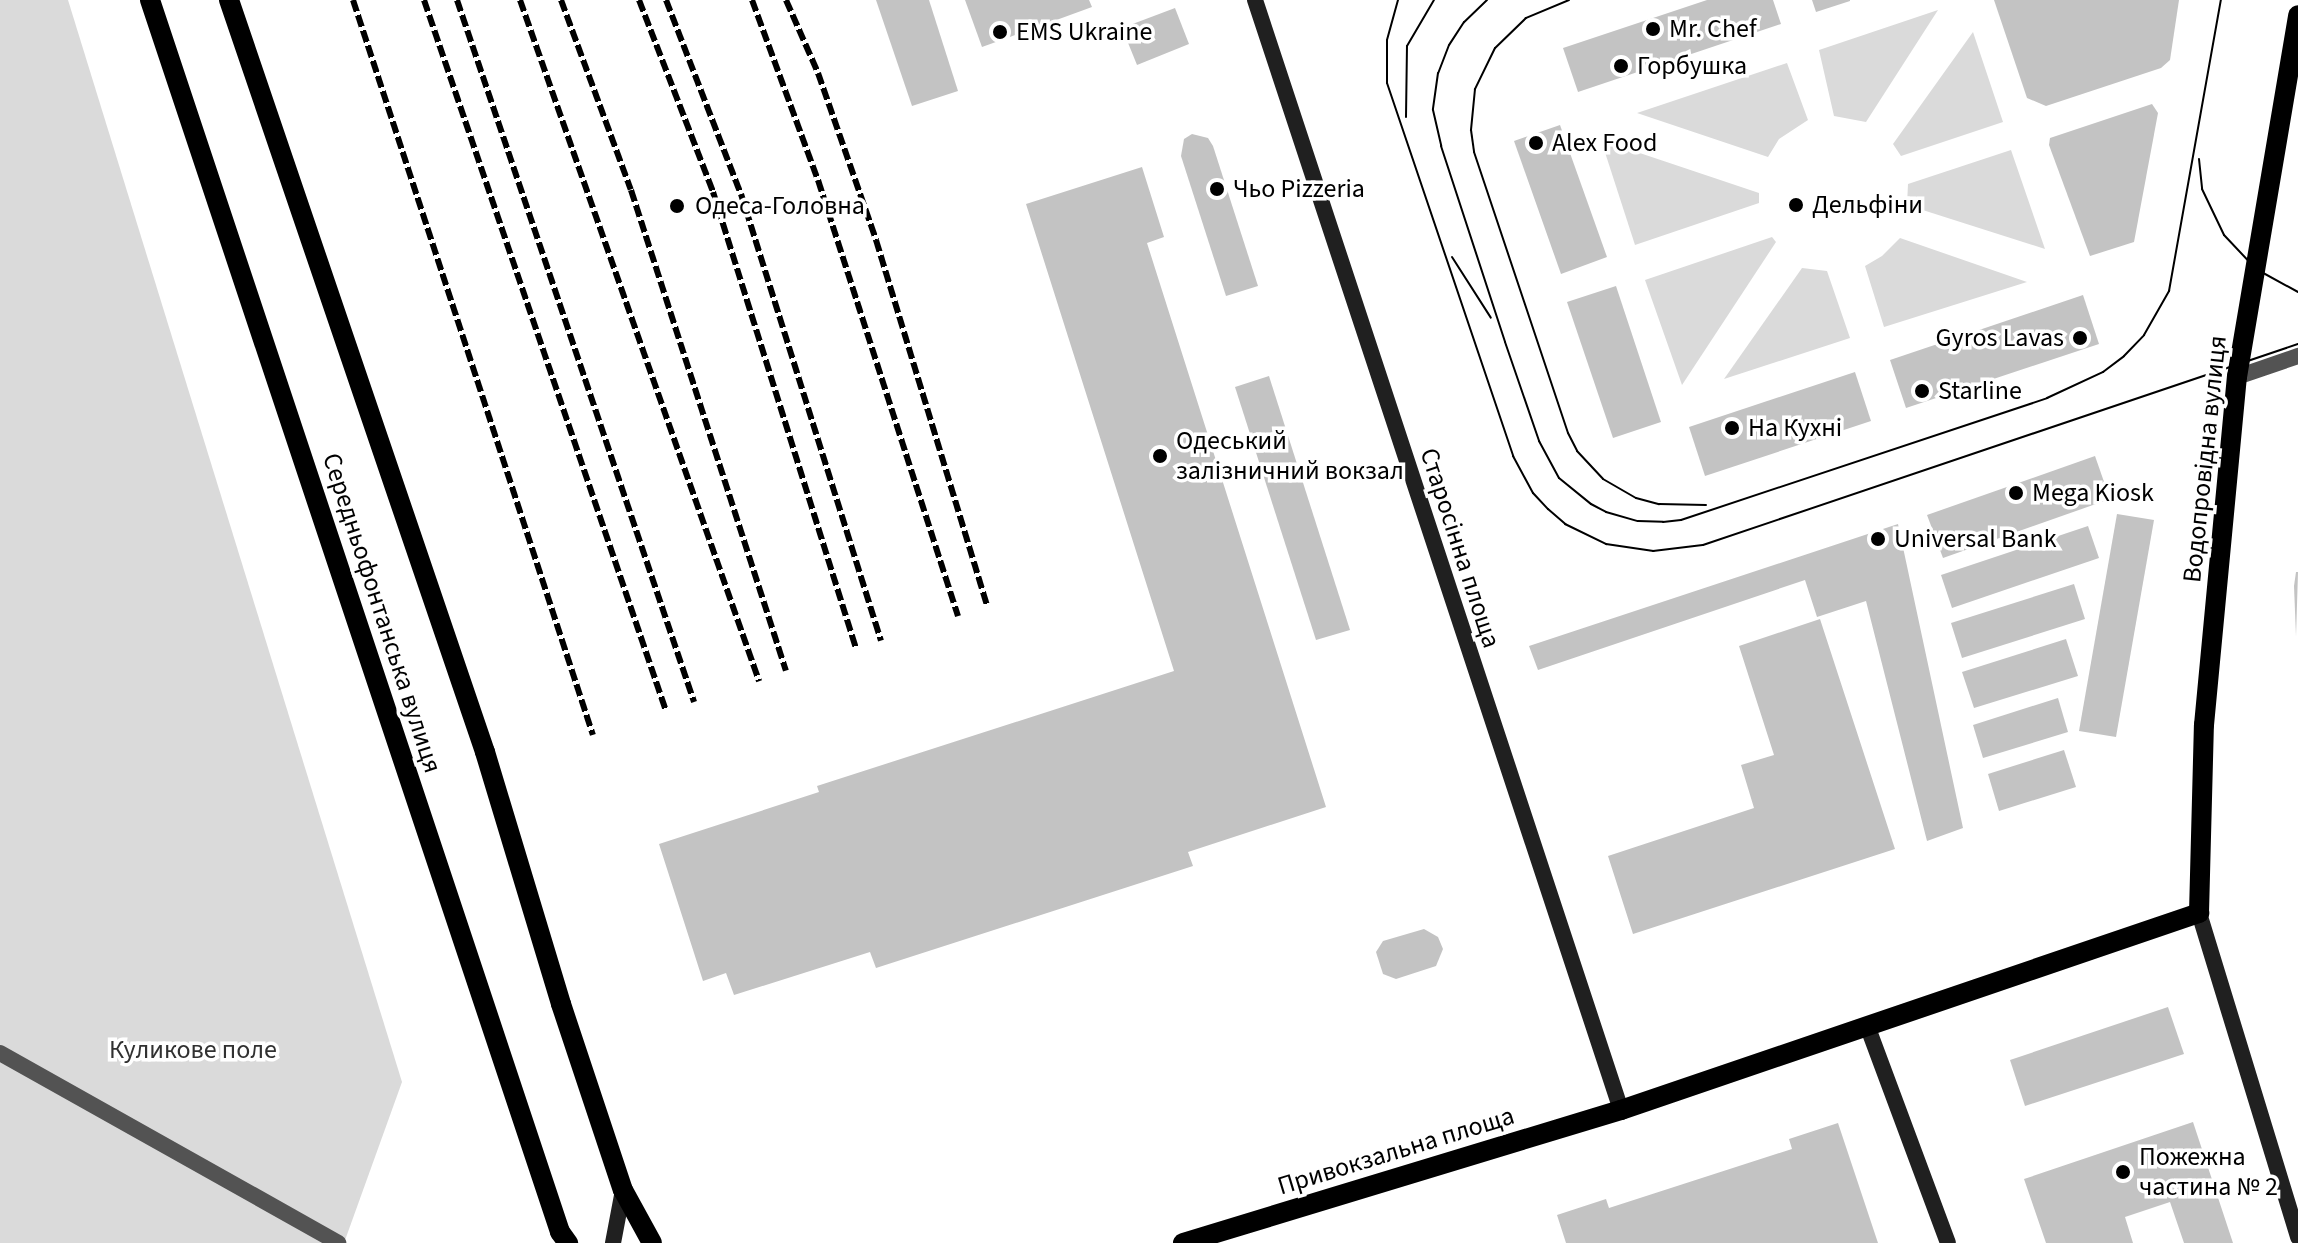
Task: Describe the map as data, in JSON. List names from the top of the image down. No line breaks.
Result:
{"streets":{"main road":["Водопровідна вулиця","Старосінна площа","Середньофонтанська вулиця","Привокзальна площа"]},"crossings":[["Водопровідна вулиця","Привокзальна площа"],["Старосінна площа","Привокзальна площа"]],"parks":["Куликове поле"],"places":["Mr. Chef","EMS Ukraine","Горбушка","Alex Food","Чьо Pizzeria","Дельфіни","Одеса-Головна","Gyros Lavas","Starline","На Кухнi","Одеський залізничний вокзал","Mega Kiosk","Universal Bank","Пожежна частина № 2"]}
